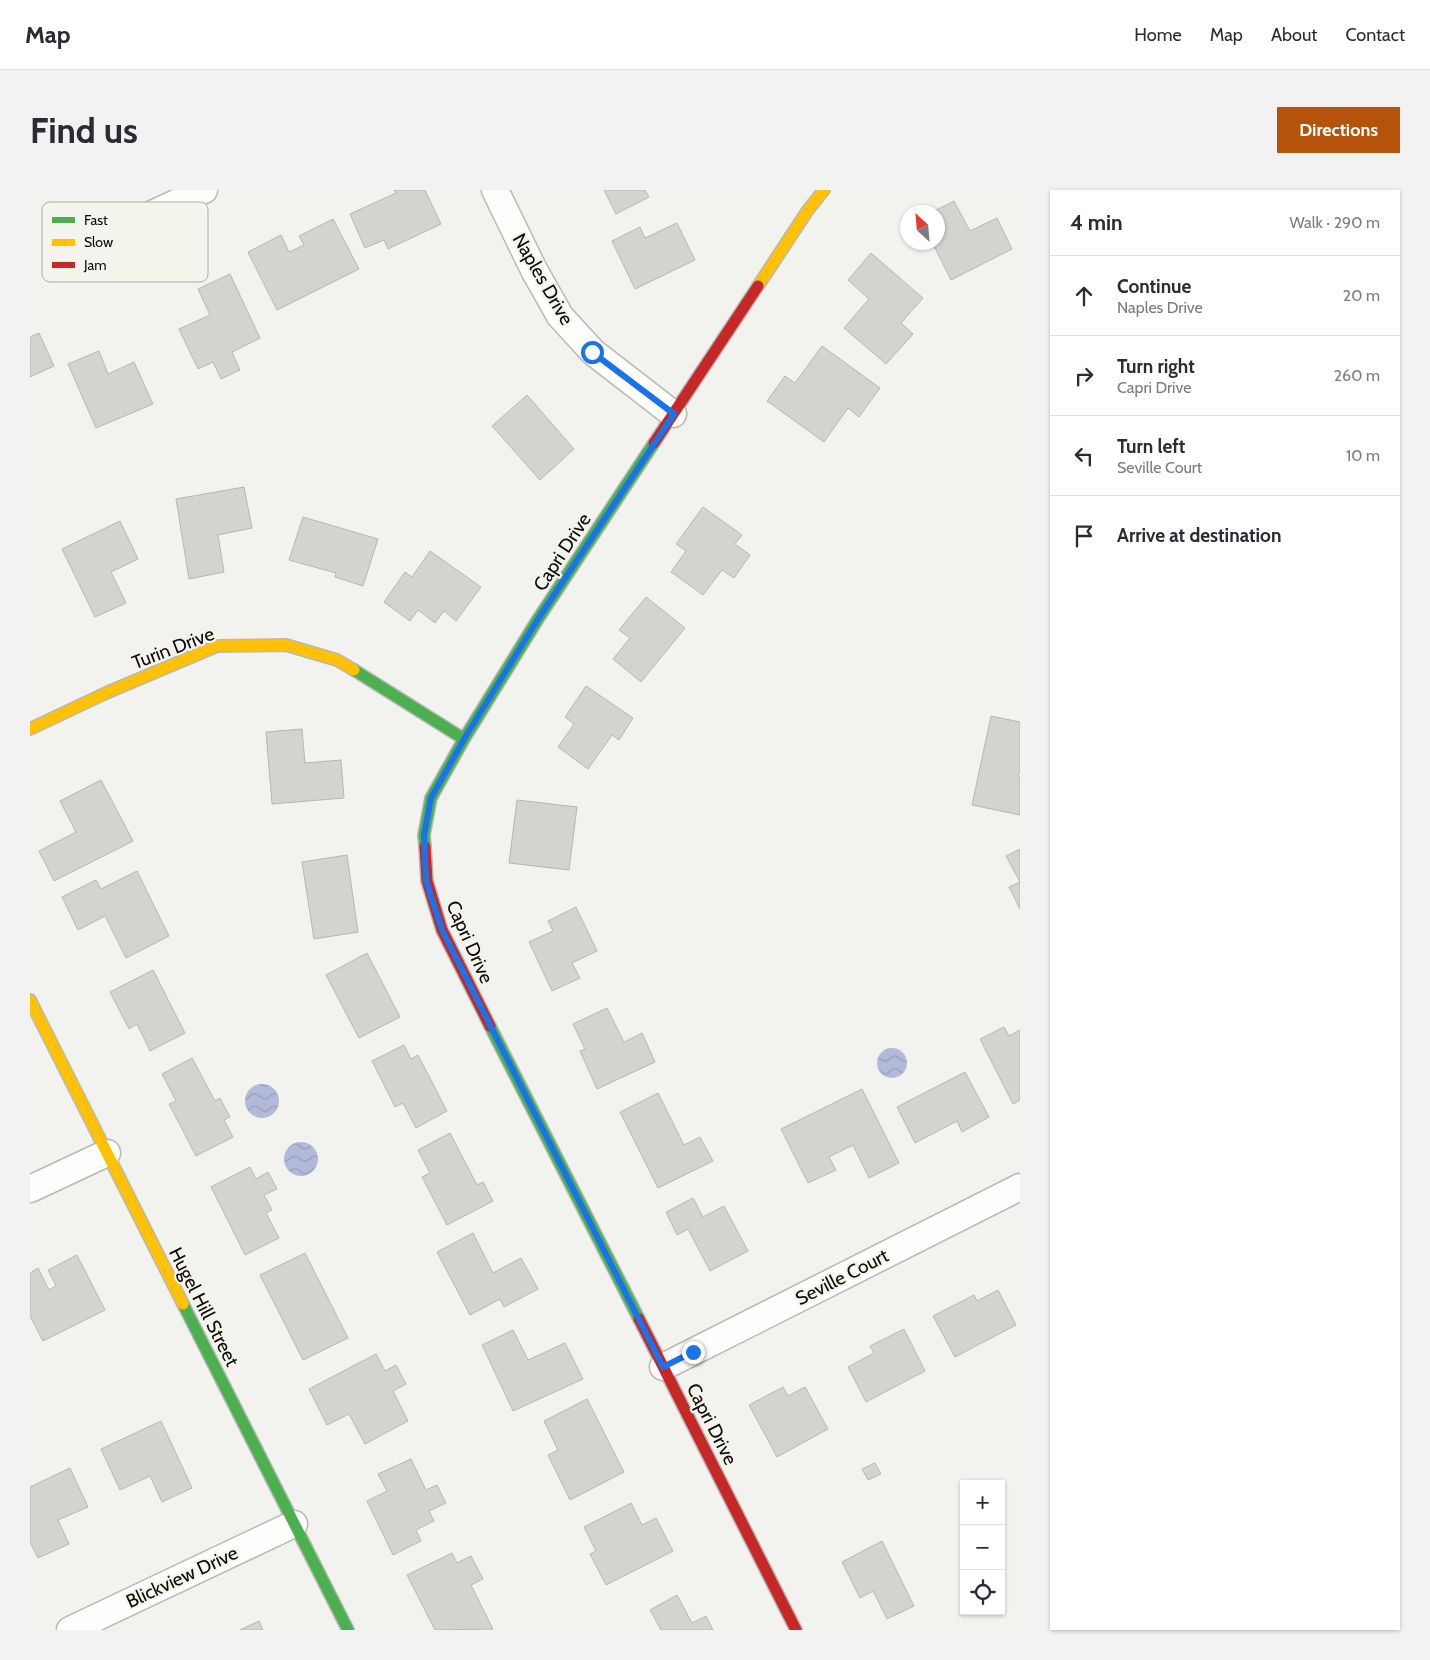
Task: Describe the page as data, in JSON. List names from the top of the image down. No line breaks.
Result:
{"streets":{"street":["Naples Drive","Capri Drive","Turin Drive","Seville Court","Hugel Hill Street","Blickview Drive"]},"crossings":[["Naples Drive","Capri Drive"],["Capri Drive","Turin Drive"],["Capri Drive","Seville Court"],["Hugel Hill Street","Blickview Drive"]],"legend":["Fast","Slow","Jam"],"north":"top left","page":{"header":"Map","nav":["Home","Map","About","Contact"],"buttons":"Directions","title":"Find us","heading":["4 min","Walk · 290 m"],"list":[["Continue","Naples Drive","20 m"],["Turn right","Capri Drive","260 m"],["Turn left","Seville Court","10 m"],"Arrive at destination"],"map_buttons":["+","−"]}}
